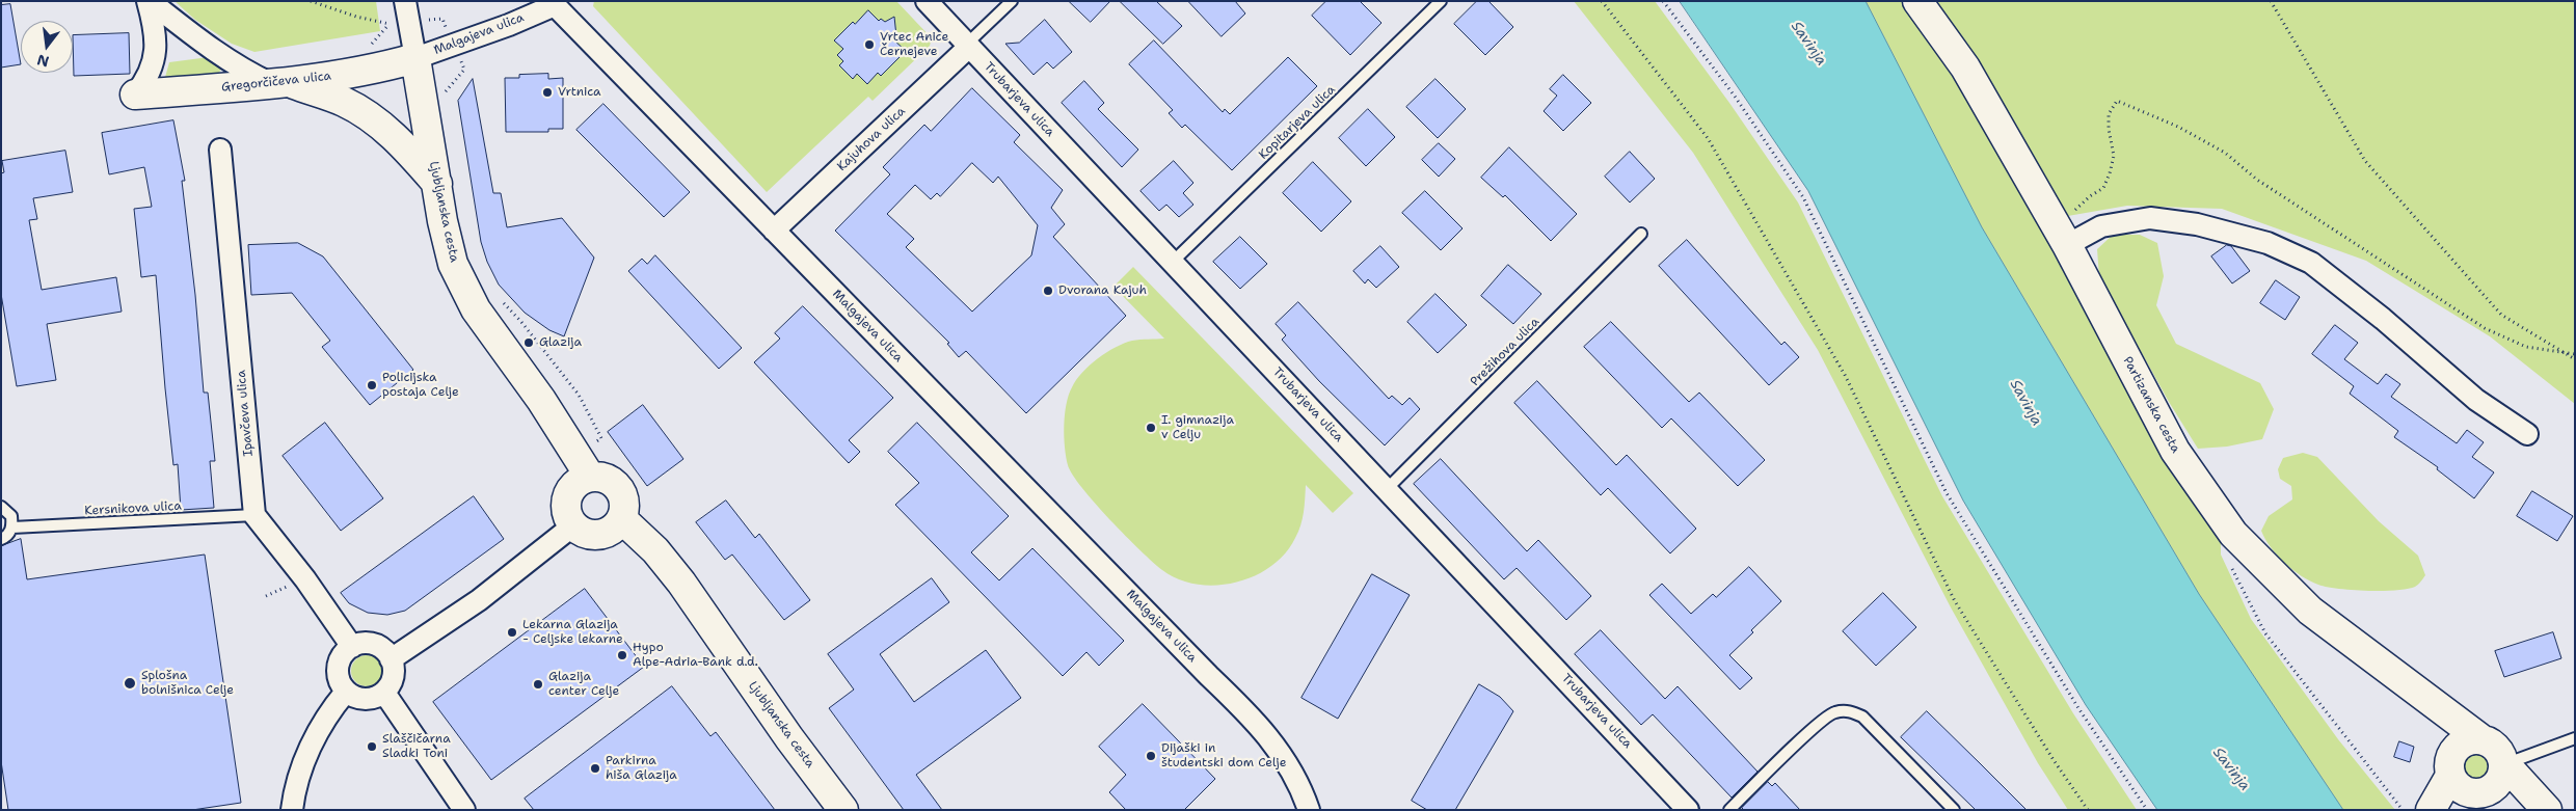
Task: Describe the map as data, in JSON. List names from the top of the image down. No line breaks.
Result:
{"streets":{"street":["Malgajeva ulica","Gregorčičeva ulica","Trubarjeva ulica","Kajuhova ulica","Ljubljanska cesta","Partizanska cesta","Ipavčeva ulica"],"lane":["Kopitarjeva ulica","Prežihova ulica","Kersnikova ulica"]},"crossings":[["Malgajeva ulica","Gregorčičeva ulica"],["Malgajeva ulica","Kajuhova ulica"],["Malgajeva ulica","Ljubljanska cesta"],["Gregorčičeva ulica","Ljubljanska cesta"],["Trubarjeva ulica","Kopitarjeva ulica"],["Trubarjeva ulica","Kajuhova ulica"],["Trubarjeva ulica","Prežihova ulica"],["Ipavčeva ulica","Kersnikova ulica"]],"water":["Savinja"],"places":["Vrtec Anice Černejeve","Vrtnica","Dvorana Kajuh","Glazija","Policijska postaja Celje","I. gimnazija v Celju","Lekarna Glazija - Celjske lekarne","Hypo Alpe-Adria-Bank d.d.","Splošna bolnišnica Celje","Glazija center Celje","Slaščičarna Sladki Toni","Dijaški in študentski dom Celje","Parkirna hiša Glazija"],"north":"bottom"}
